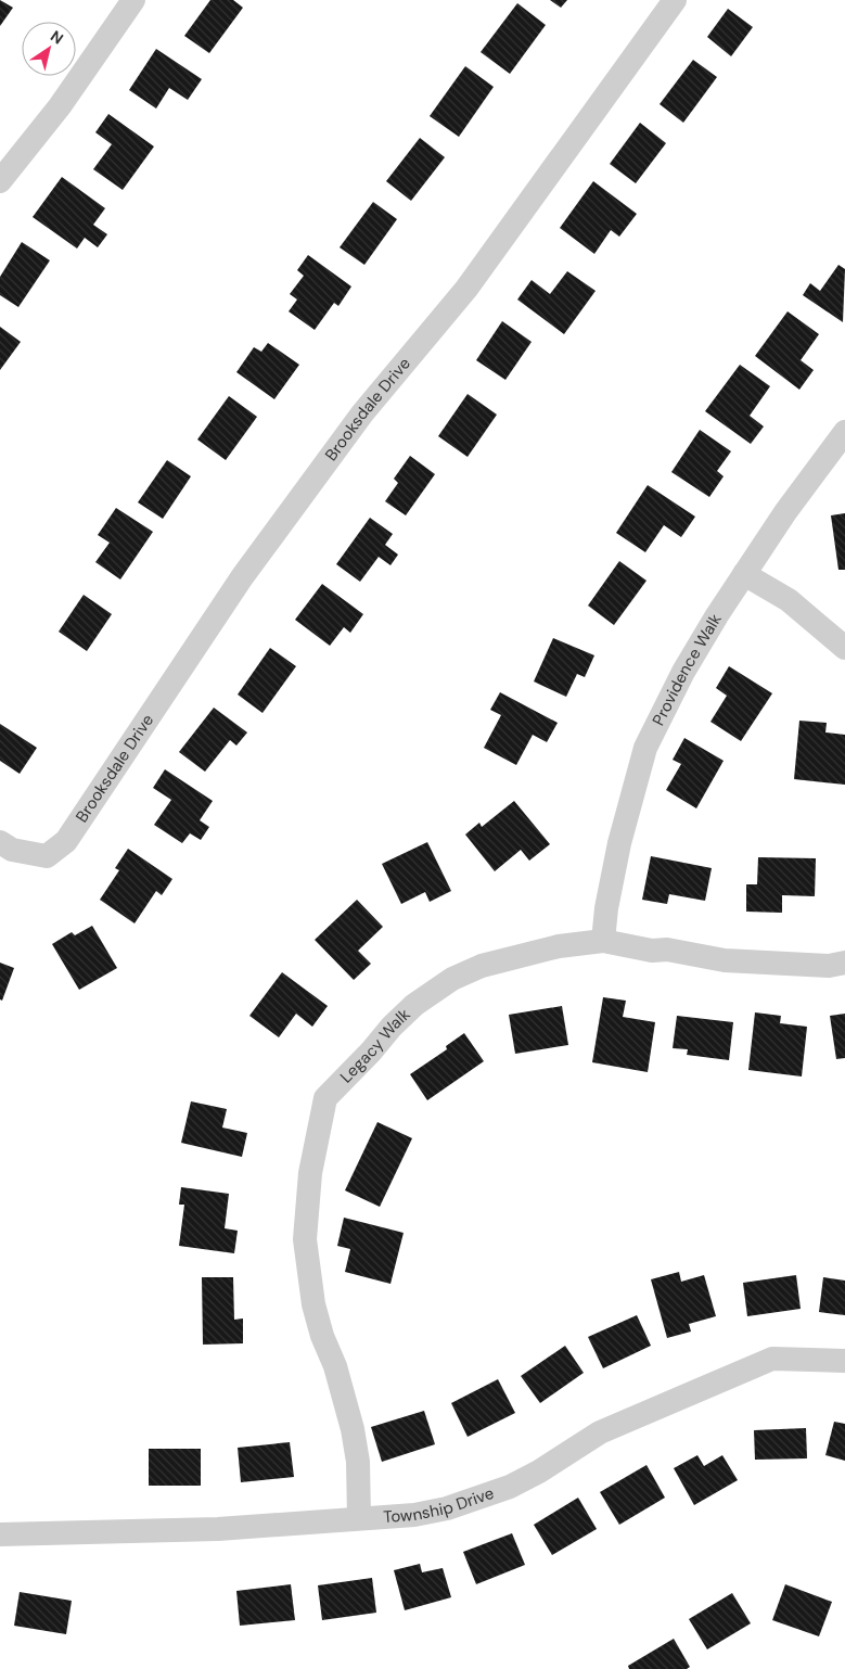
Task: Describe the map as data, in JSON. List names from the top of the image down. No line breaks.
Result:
{"streets":{"street":["Brooksdale Drive","Providence Walk","Legacy Walk","Township Drive"]},"crossings":[["Providence Walk","Legacy Walk"],["Legacy Walk","Township Drive"]],"north":"top right"}
